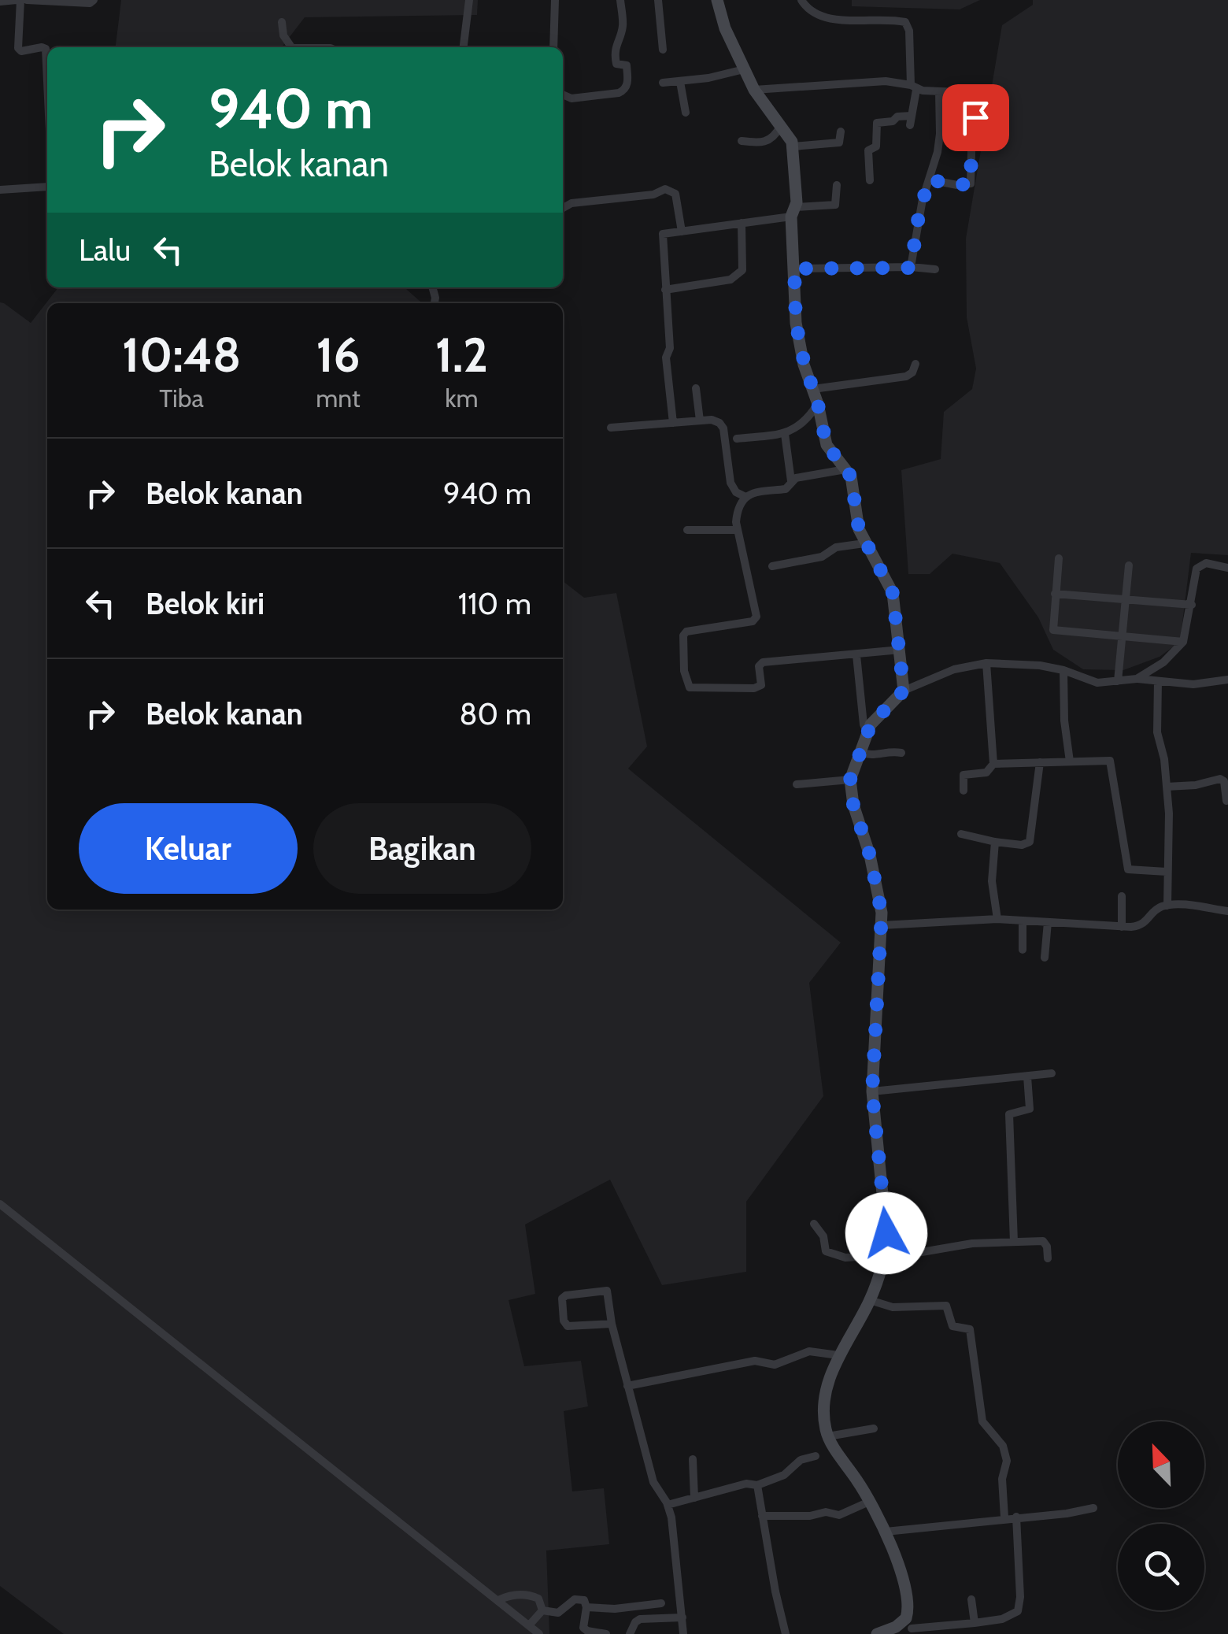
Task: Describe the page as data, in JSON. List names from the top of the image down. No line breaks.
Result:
{"north":"top left","page":{"turn":["940 m","Belok kanan"],"then":"Lalu","eta":["10:48","Tiba","16","mnt","1.2","km"],"list":[{"name":"Belok kanan","value":"940 m"},{"name":"Belok kiri","value":"110 m"},{"name":"Belok kanan","value":"80 m"}],"buttons":["Keluar","Bagikan"]}}
